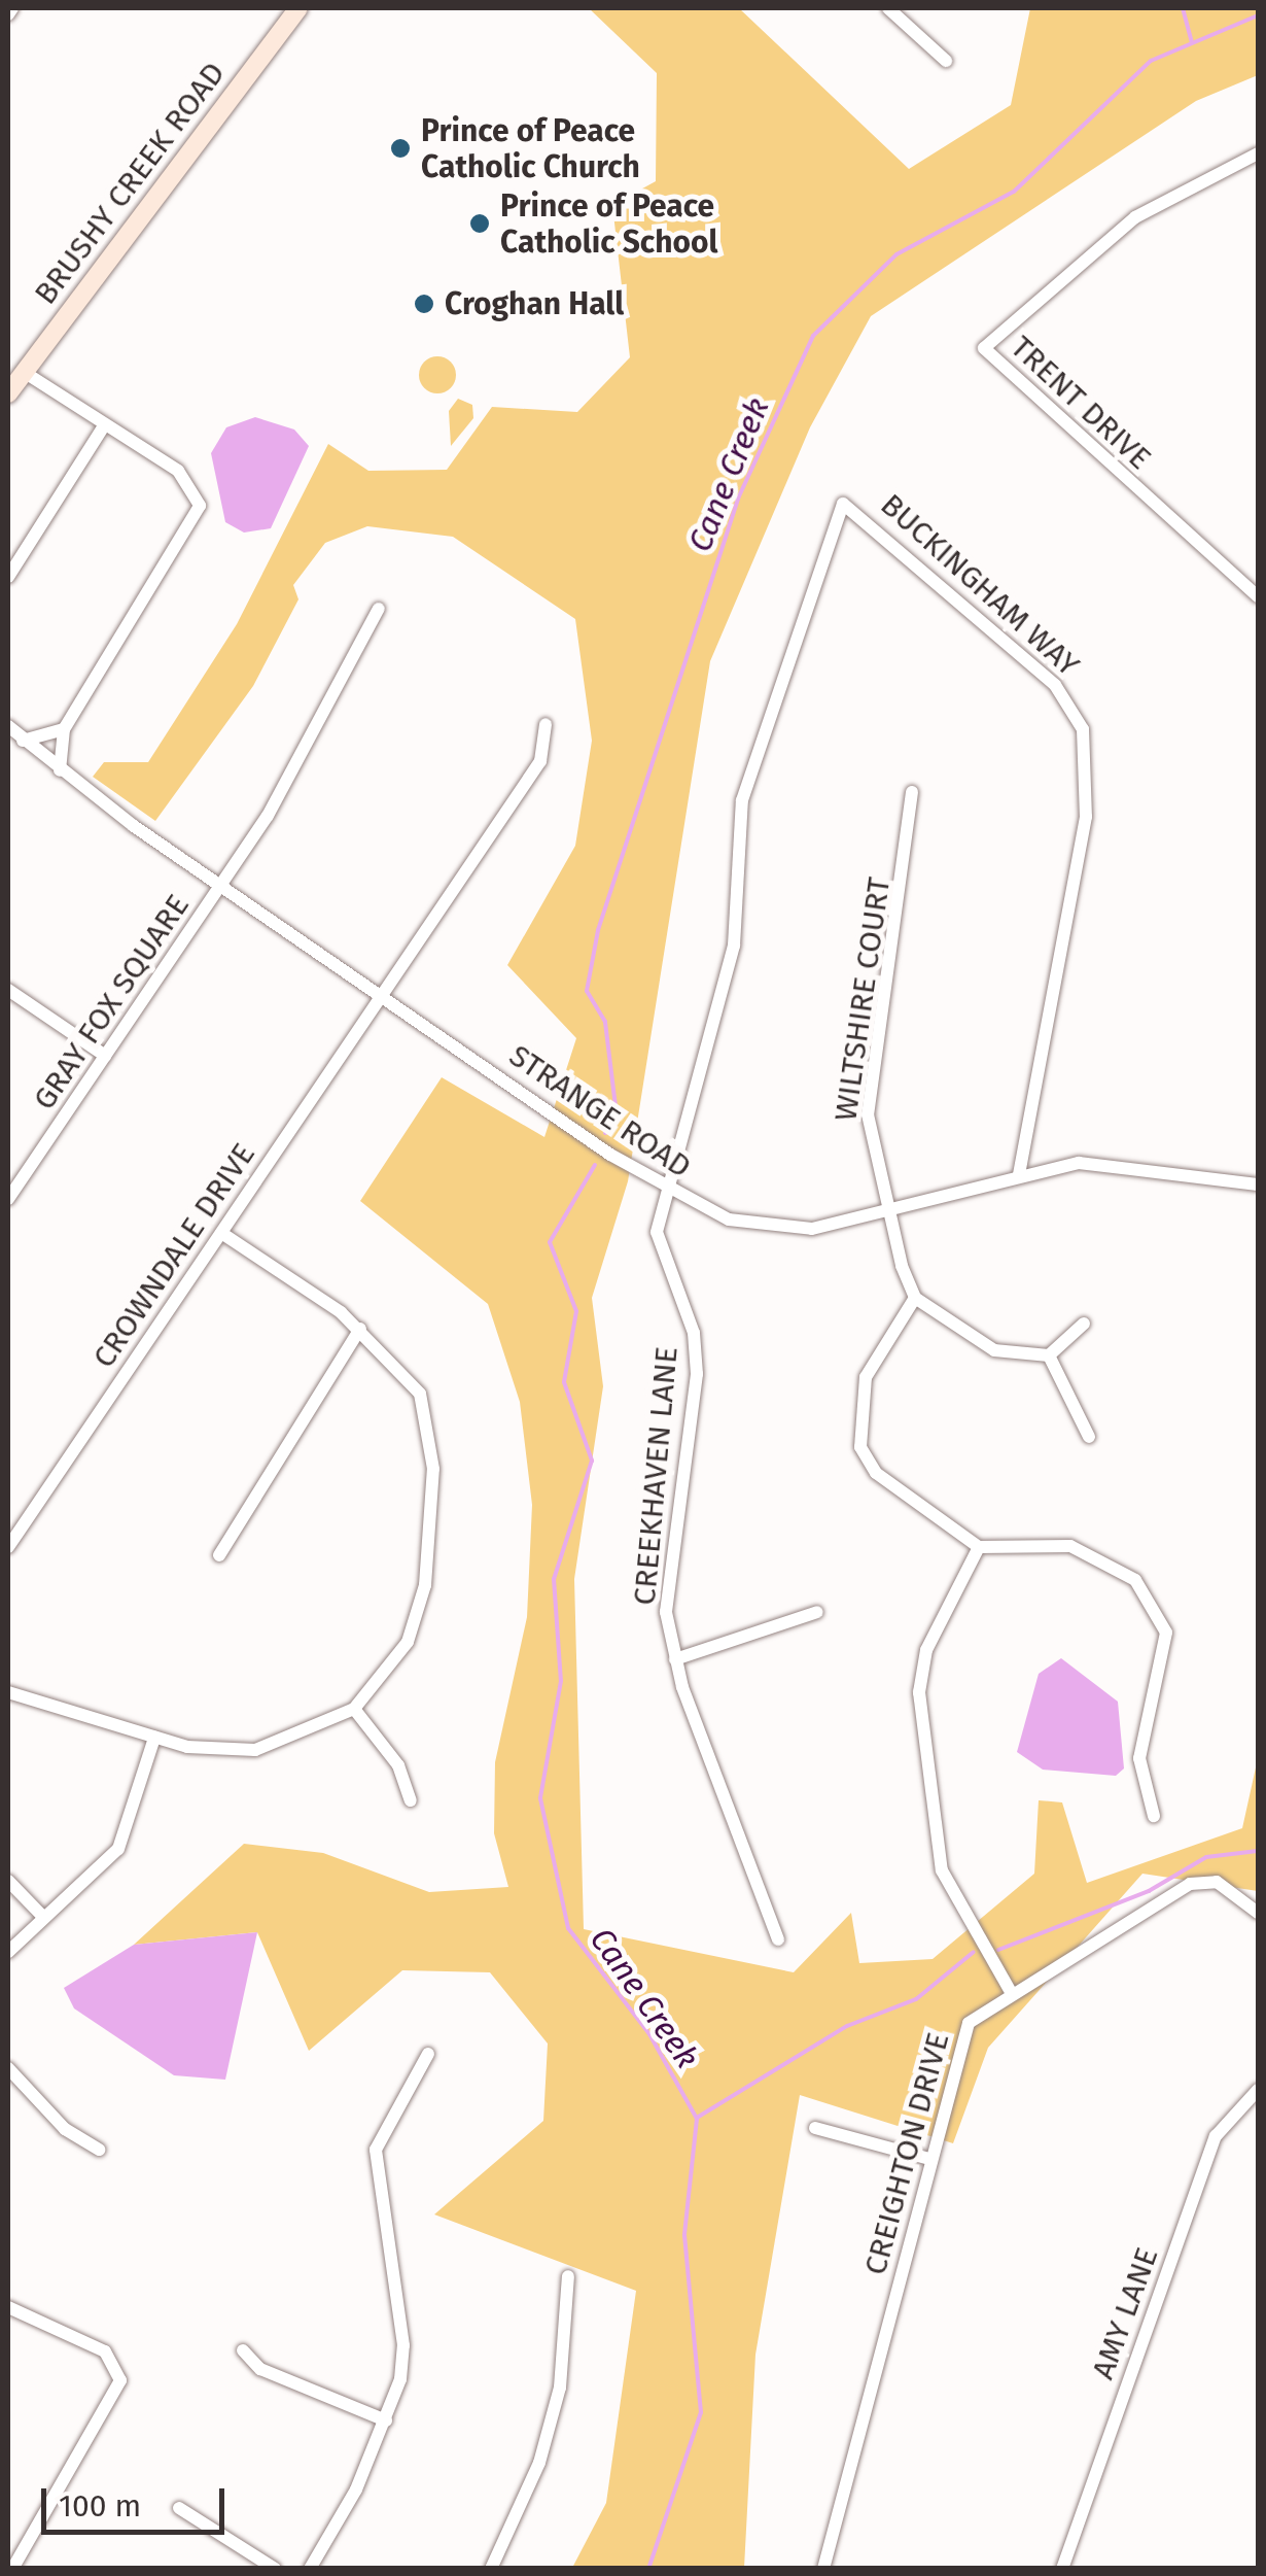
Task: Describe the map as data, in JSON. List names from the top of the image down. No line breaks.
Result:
{"streets":{"street":["BRUSHY CREEK ROAD","TRENT DRIVE","BUCKINGHAM WAY","WILTSHIRE COURT","GRAY FOX SQUARE","STRANGE ROAD","CROWNDALE DRIVE","CREEKHAVEN LANE","CREIGHTON DRIVE","AMY LANE"]},"crossings":[["BUCKINGHAM WAY","STRANGE ROAD"],["BUCKINGHAM WAY","CREEKHAVEN LANE"],["WILTSHIRE COURT","STRANGE ROAD"],["GRAY FOX SQUARE","STRANGE ROAD"],["STRANGE ROAD","CROWNDALE DRIVE"],["STRANGE ROAD","CREEKHAVEN LANE"]],"water":["Cane Creek"],"places":["Prince of Peace Catholic Church","Prince of Peace Catholic School","Croghan Hall"],"scale_bar":"100 m"}
